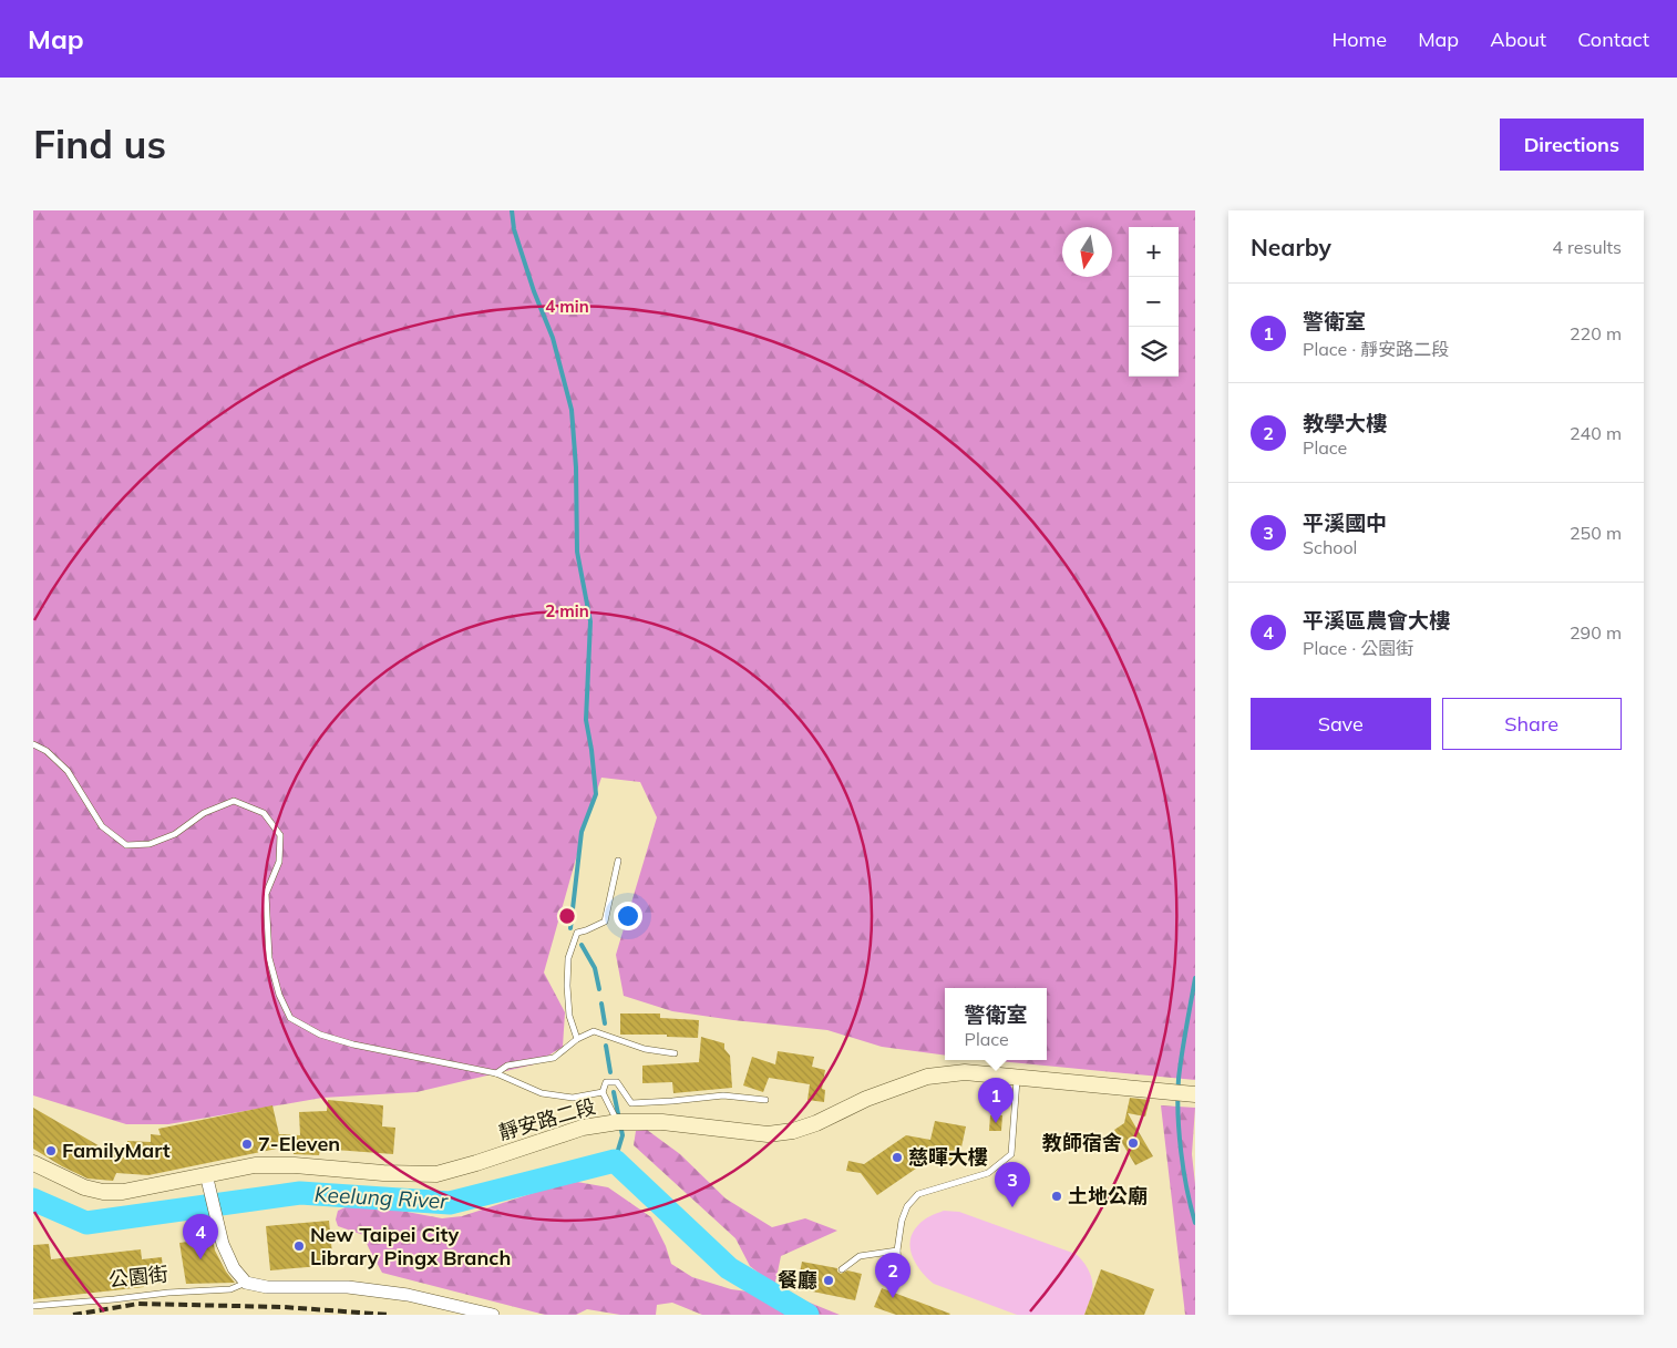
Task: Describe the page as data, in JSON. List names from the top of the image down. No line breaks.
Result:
{"streets":{"main road":["靜安路二段"],"street":["公園街"]},"water":["Keelung River"],"places":["教師宿舍","7-Eleven","FamilyMart","慈暉大樓","土地公廟","New Taipei City Library Pingx Branch","餐廳"],"north":"bottom","page":{"header":"Map","nav":["Home","Map","About","Contact"],"buttons":["Directions",["Save","Share"]],"title":"Find us","heading":["Nearby","4 results"],"map_buttons":["+","−"],"list":[{"mark":"1","name":"警衛室","note":"Place · 靜安路二段","value":"220 m"},{"mark":"2","name":"教學大樓","note":"Place","value":"240 m"},{"mark":"3","name":"平溪國中","note":"School","value":"250 m"},{"mark":"4","name":"平溪區農會大樓","note":"Place · 公園街","value":"290 m"}],"popup":["警衛室","Place"],"pins":["1","3","4","2"]},"rings":["4 min","2 min"]}
